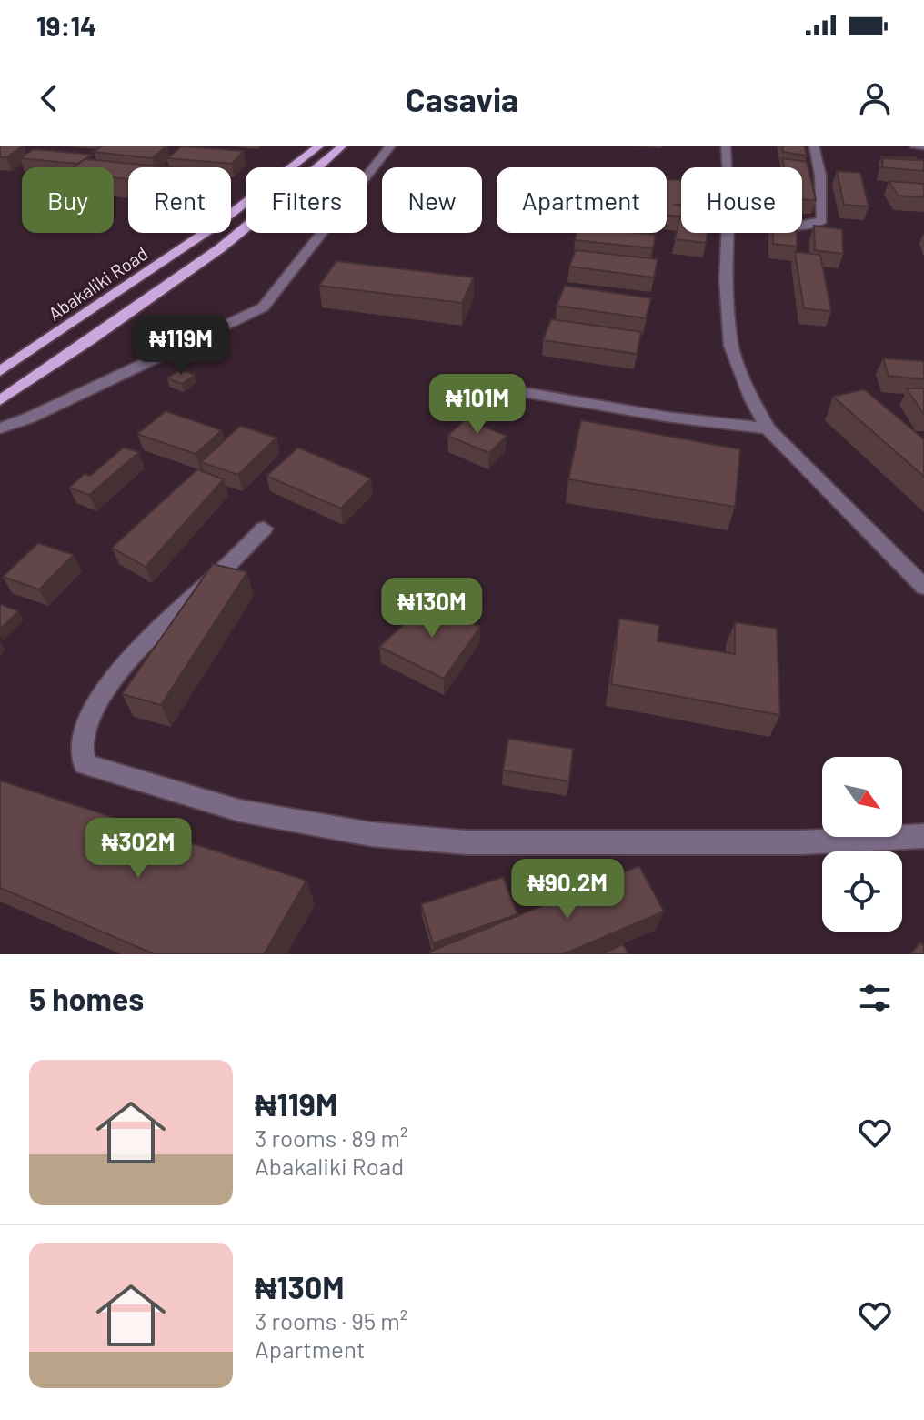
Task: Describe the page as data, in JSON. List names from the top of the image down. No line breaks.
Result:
{"streets":{"main road":["Abakaliki Road"]},"north":"bottom right","page":{"status":"19:14","header":"Casavia","chip":["Buy","Rent","Filters","New","Apartment","House"],"price":["₦119M","₦101M","₦130M","₦302M","₦90.2M"],"heading":"5 homes","list":[{"name":"₦119M","note":"3 rooms · 89 m² · Abakaliki Road"},{"name":"₦130M","note":"3 rooms · 95 m² · Apartment"}]}}
